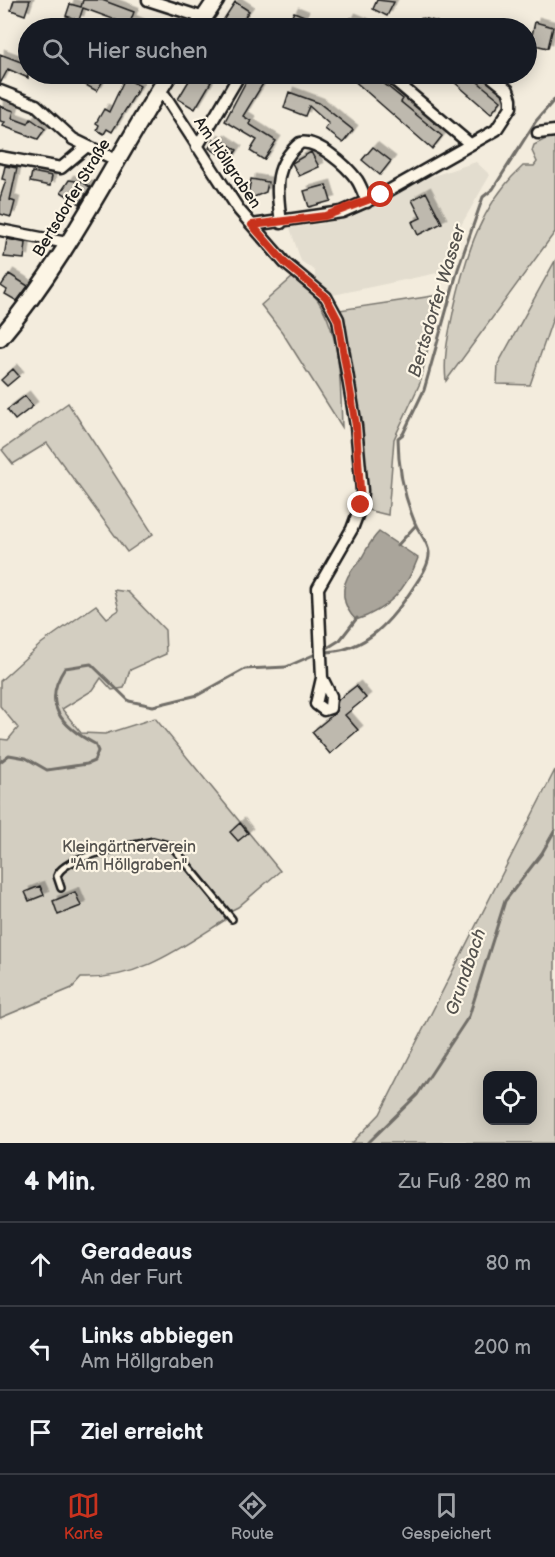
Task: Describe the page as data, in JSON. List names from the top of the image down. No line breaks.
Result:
{"streets":{"main road":["Bertsdorfer Straße"],"street":["Am Höllgraben"]},"crossings":[["Am Höllgraben","Bertsdorfer Straße"]],"water":["Bertsdorfer Wasser","Grundbach"],"parks":["Kleingärtnerverein \"Am Höllgraben\""],"page":{"search":"Hier suchen","heading":["4 Min.","Zu Fuß · 280 m"],"list":[["Geradeaus","An der Furt","80 m"],["Links abbiegen","Am Höllgraben","200 m"],"Ziel erreicht"],"nav":["Karte","Route","Gespeichert"]}}
